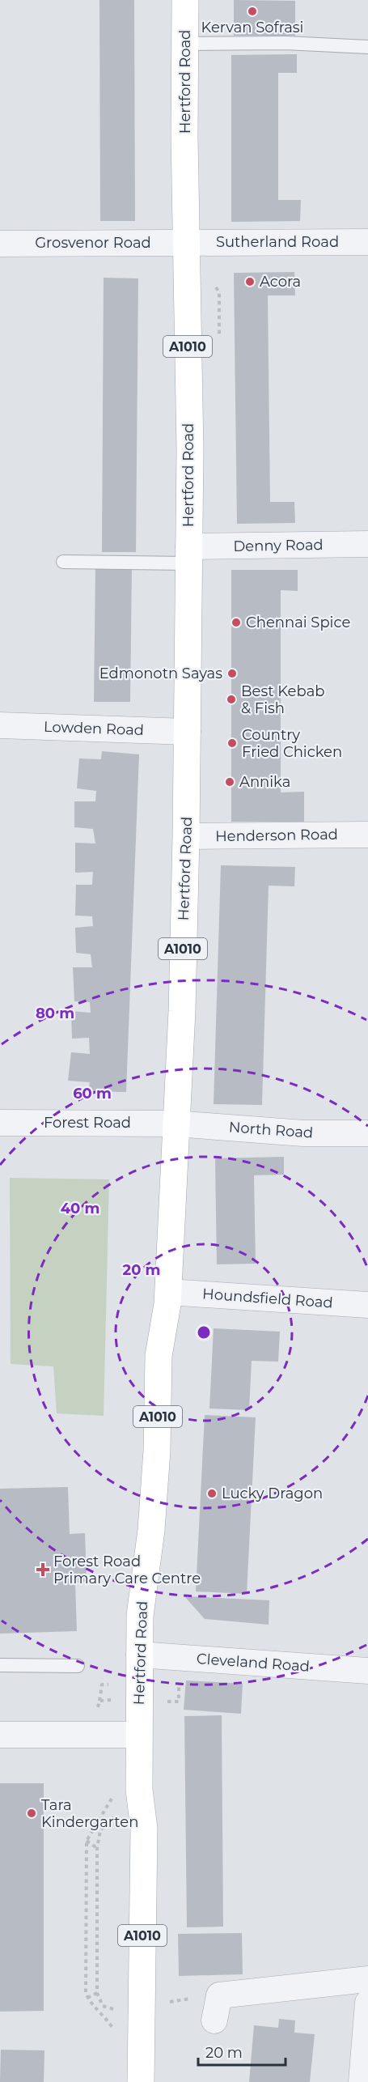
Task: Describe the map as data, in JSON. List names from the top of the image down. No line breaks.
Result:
{"streets":{"main road":["Hertford Road","A1010"],"street":["Sutherland Road","Grosvenor Road","Denny Road","Lowden Road","Henderson Road","Forest Road","North Road","Houndsfield Road","Cleveland Road"]},"crossings":[["Hertford Road","Sutherland Road"],["Hertford Road","Grosvenor Road"],["Hertford Road","Denny Road"],["Hertford Road","Lowden Road"],["Hertford Road","Henderson Road"],["Hertford Road","Forest Road"],["Hertford Road","North Road"],["Hertford Road","Houndsfield Road"],["Hertford Road","Cleveland Road"],["Sutherland Road","Grosvenor Road"],["Forest Road","North Road"]],"places":{"other":["Kervan Sofrasi","Acora","Chennai Spice","Edmonotn Sayas","Best Kebab & Fish","Country Fried Chicken","Annika","Lucky Dragon","Tara Kindergarten"],"health":["Forest Road Primary Care Centre"]},"scale_bar":"20 m","rings":["80 m","60 m","40 m","20 m"]}
